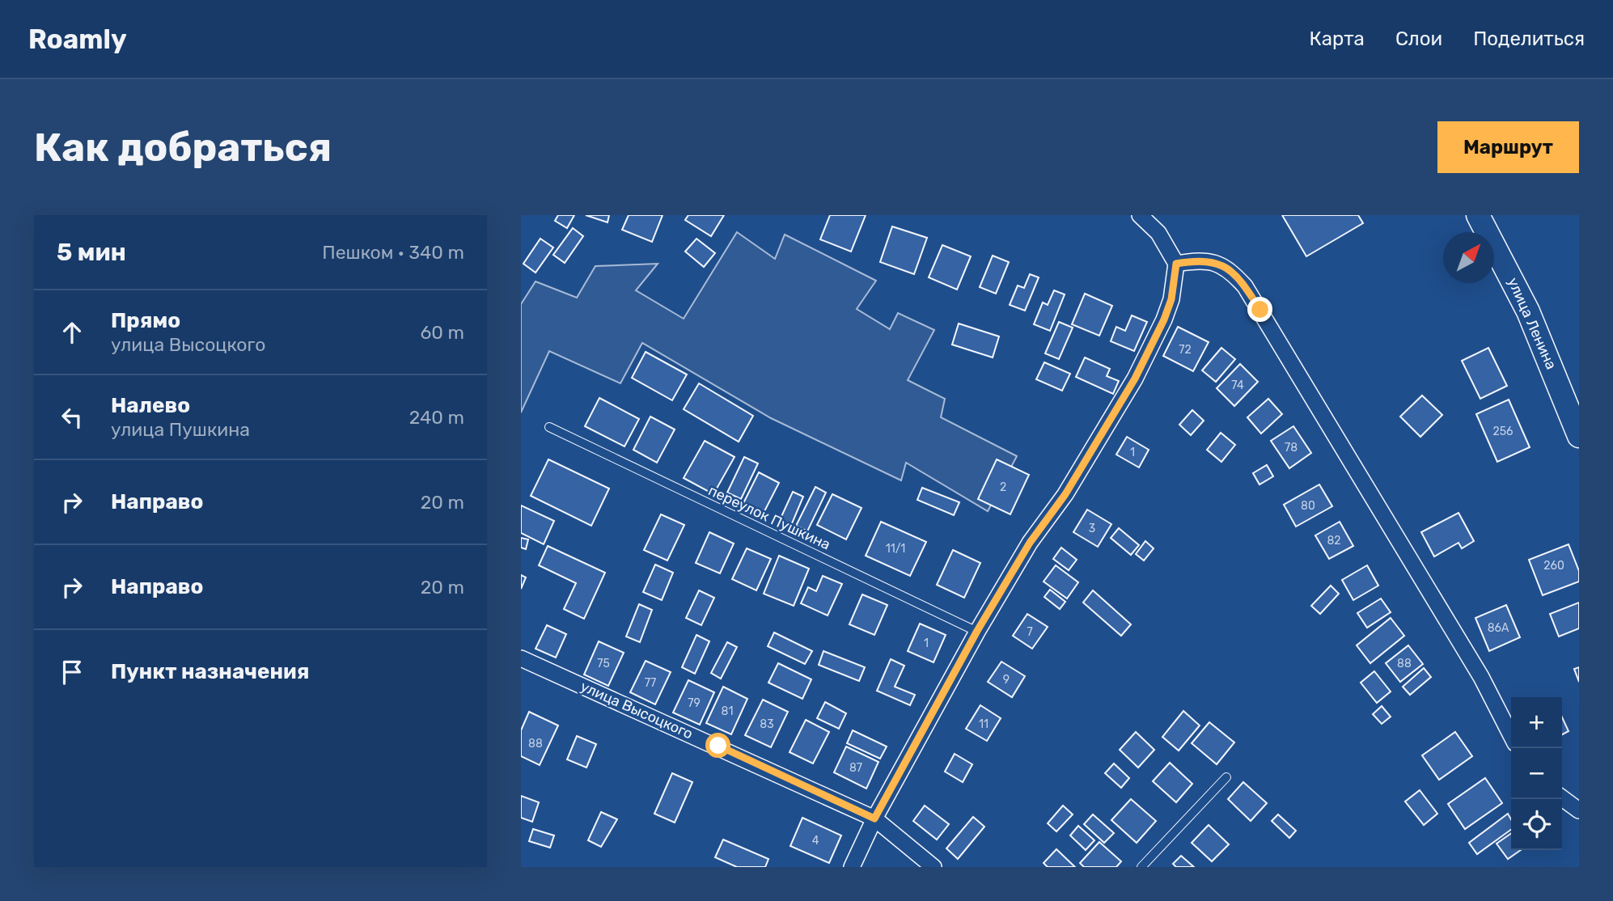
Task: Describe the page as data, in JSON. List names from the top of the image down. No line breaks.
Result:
{"streets":{"street":["улица Ленина","улица Высоцкого"],"lane":["переулок Пушкина"]},"house_numbers":["72","74","256","78","1","2","80","3","82","11/1","260","86А","7","1","75","88","9","77","79","81","83","11","88","87","4"],"north":"top right","page":{"header":"Roamly","nav":["Карта","Слои","Поделиться"],"buttons":"Маршрут","title":"Как добраться","heading":["5 мин","Пешком · 340 m"],"list":[["Прямо","улица Высоцкого","60 m"],["Налево","улица Пушкина","240 m"],["Направо","20 m"],["Направо","20 m"],"Пункт назначения"],"map_buttons":["+","−"]}}
